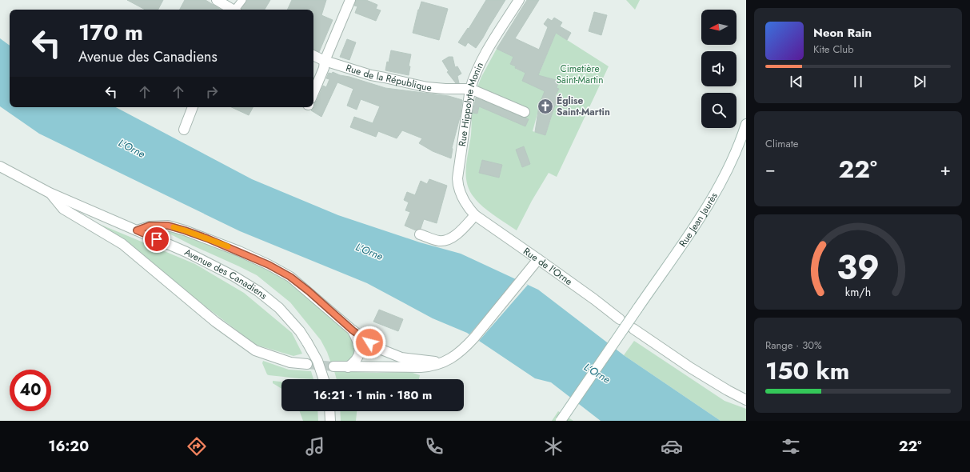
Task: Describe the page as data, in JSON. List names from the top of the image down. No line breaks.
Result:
{"streets":{"street":["Rue de la République","Rue Hippolyte Monin","Rue Jean Jaurès","Rue de l'Orne","Avenue des Canadiens"]},"crossings":[["Rue de la République","Rue Hippolyte Monin"],["Rue Hippolyte Monin","Rue de l'Orne"]],"water":["L'Orne"],"parks":["Cimetière Saint-Martin"],"places":{"church":["Église Saint-Martin"]},"north":"left","page":{"turn":["170 m","Avenue des Canadiens"],"song":["Neon Rain","Kite Club"],"tile":["Climate",["Range · 30%","150 km"]],"heat":["−","22°","+"],"limit":"40","trip":"16:21 · 1 min · 180 m","tabs":["16:20","22°"],"gauge":["39","km/h"]}}
